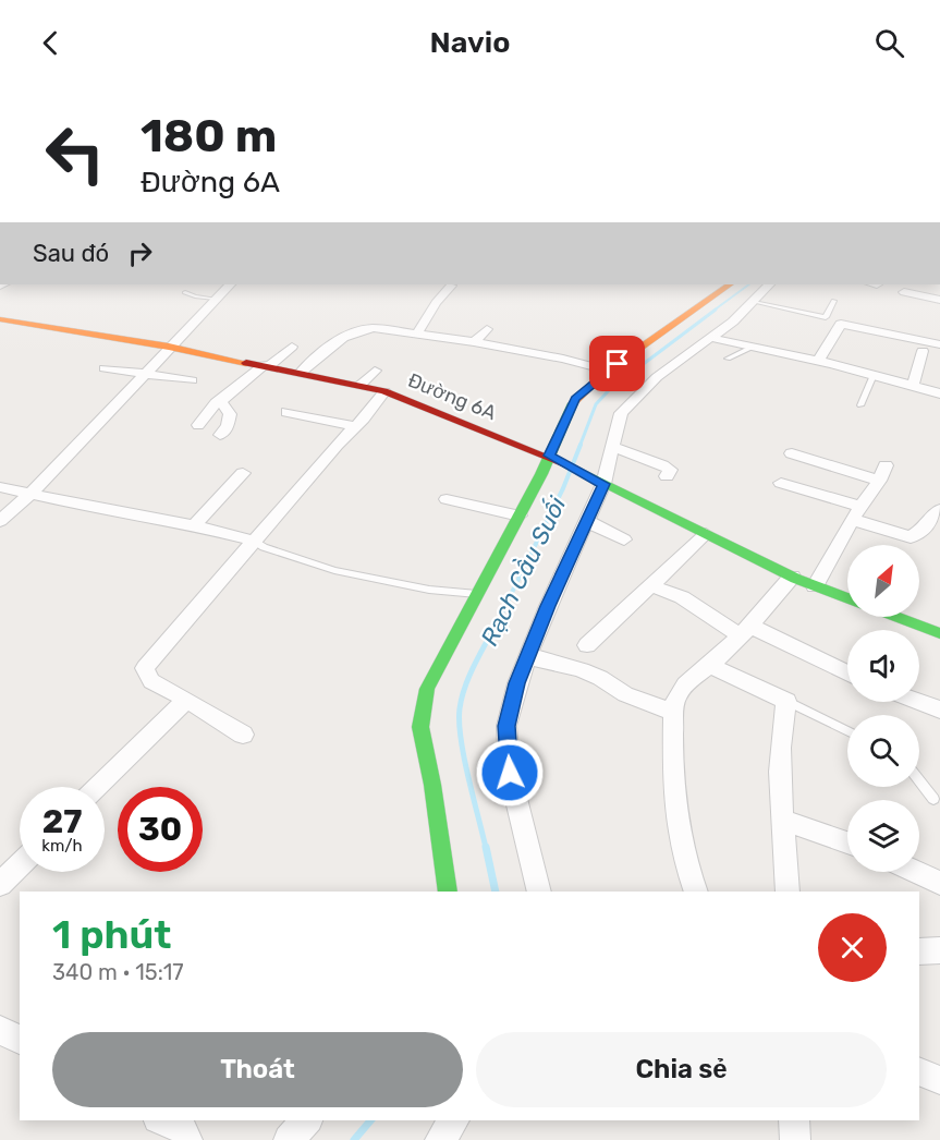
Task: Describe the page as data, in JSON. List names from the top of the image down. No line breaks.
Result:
{"streets":{"street":["Đường 6A"]},"water":["Rạch Cầu Suối"],"north":"top right","page":{"header":"Navio","turn":["180 m","Đường 6A"],"then":"Sau đó","speed":"27 km/h","limit":"30","heading":["1 phút","340 m · 15:17"],"buttons":["Thoát","Chia sẻ"]}}
